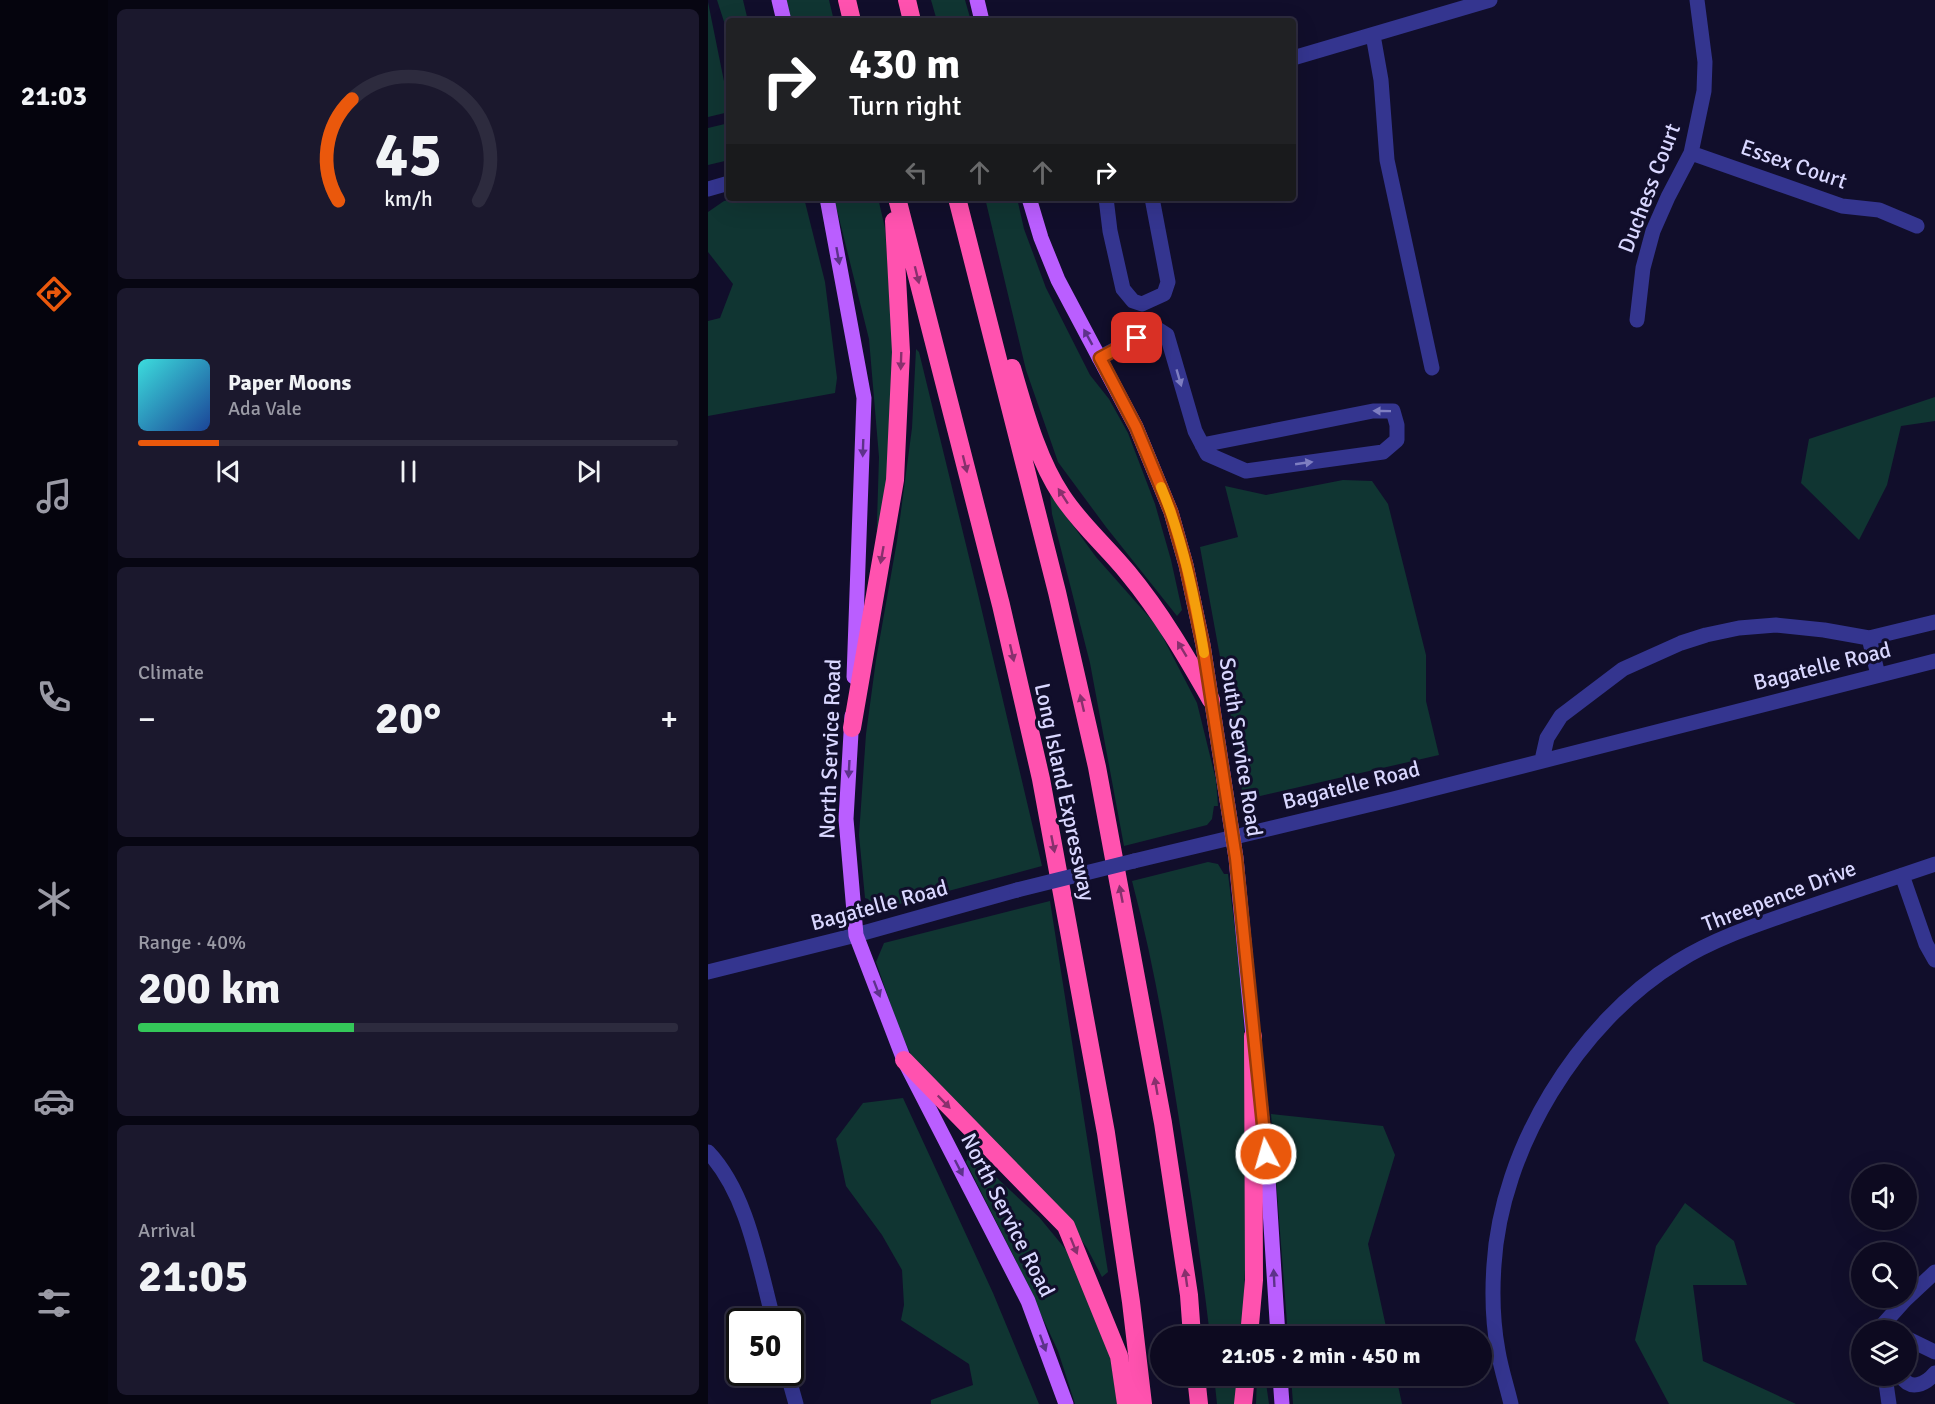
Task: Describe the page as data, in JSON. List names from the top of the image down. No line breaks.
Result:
{"streets":{"highway":["Long Island Expressway"],"main road":["South Service Road","North Service Road"],"street":["Essex Court","Duchess Court","Bagatelle Road","Threepence Drive"]},"crossings":[["Essex Court","Duchess Court"],["Bagatelle Road","South Service Road"],["Bagatelle Road","North Service Road"]],"one_way":["South Service Road","North Service Road"],"page":{"tabs":"21:03","turn":["430 m","Turn right"],"song":["Paper Moons","Ada Vale"],"tile":["Climate",["Range · 40%","200 km"],["Arrival","21:05"]],"heat":["−","20°","+"],"limit":"50","trip":"21:05 · 2 min · 450 m","gauge":["45","km/h"]}}
